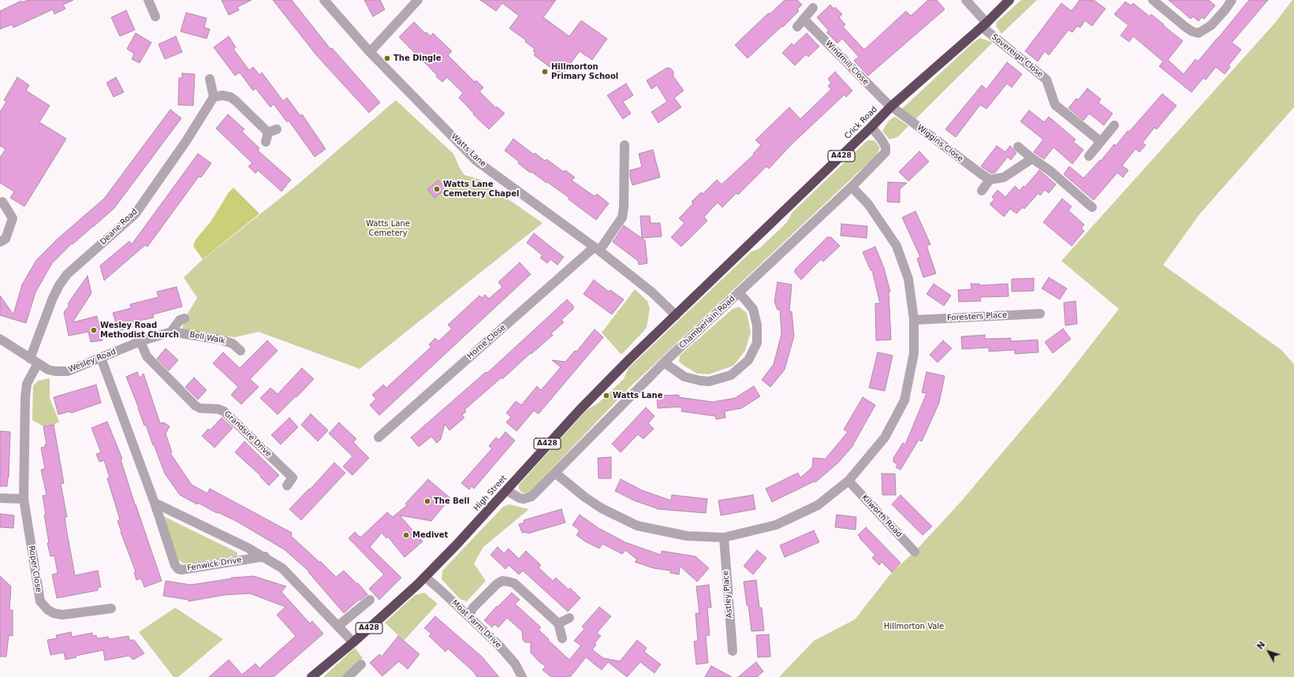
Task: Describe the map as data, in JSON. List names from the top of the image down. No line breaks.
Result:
{"streets":{"highway":["Crick Road","A428","High Street"],"street":["Sovereign Close","Windmill Close","Wiggins Close","Watts Lane","Deane Road","Foresters Place","Chamberlain Road","Bell Walk","Horne Close","Wesley Road","Grandsire Drive","Kilworth Road","Fenwick Drive","Roper Close","Astley Place","Moat Farm Drive"]},"crossings":[["Sovereign Close","Crick Road"],["Windmill Close","Crick Road"],["Windmill Close","Wiggins Close"],["Crick Road","Wiggins Close"],["Crick Road","Watts Lane"],["Crick Road","Chamberlain Road"],["Crick Road","High Street"],["Watts Lane","Horne Close"],["Watts Lane","High Street"],["Deane Road","Wesley Road"],["Deane Road","Roper Close"],["Chamberlain Road","High Street"],["Bell Walk","Wesley Road"],["Wesley Road","Grandsire Drive"],["Wesley Road","Fenwick Drive"],["Wesley Road","Roper Close"],["High Street","Fenwick Drive"],["High Street","Moat Farm Drive"]],"parks":["Watts Lane Cemetery","Hillmorton Vale"],"places":["The Dingle","Hillmorton Primary School","Watts Lane Cemetery Chapel","Wesley Road Methodist Church","Watts Lane","The Bell","Medivet"],"north":"top left"}
